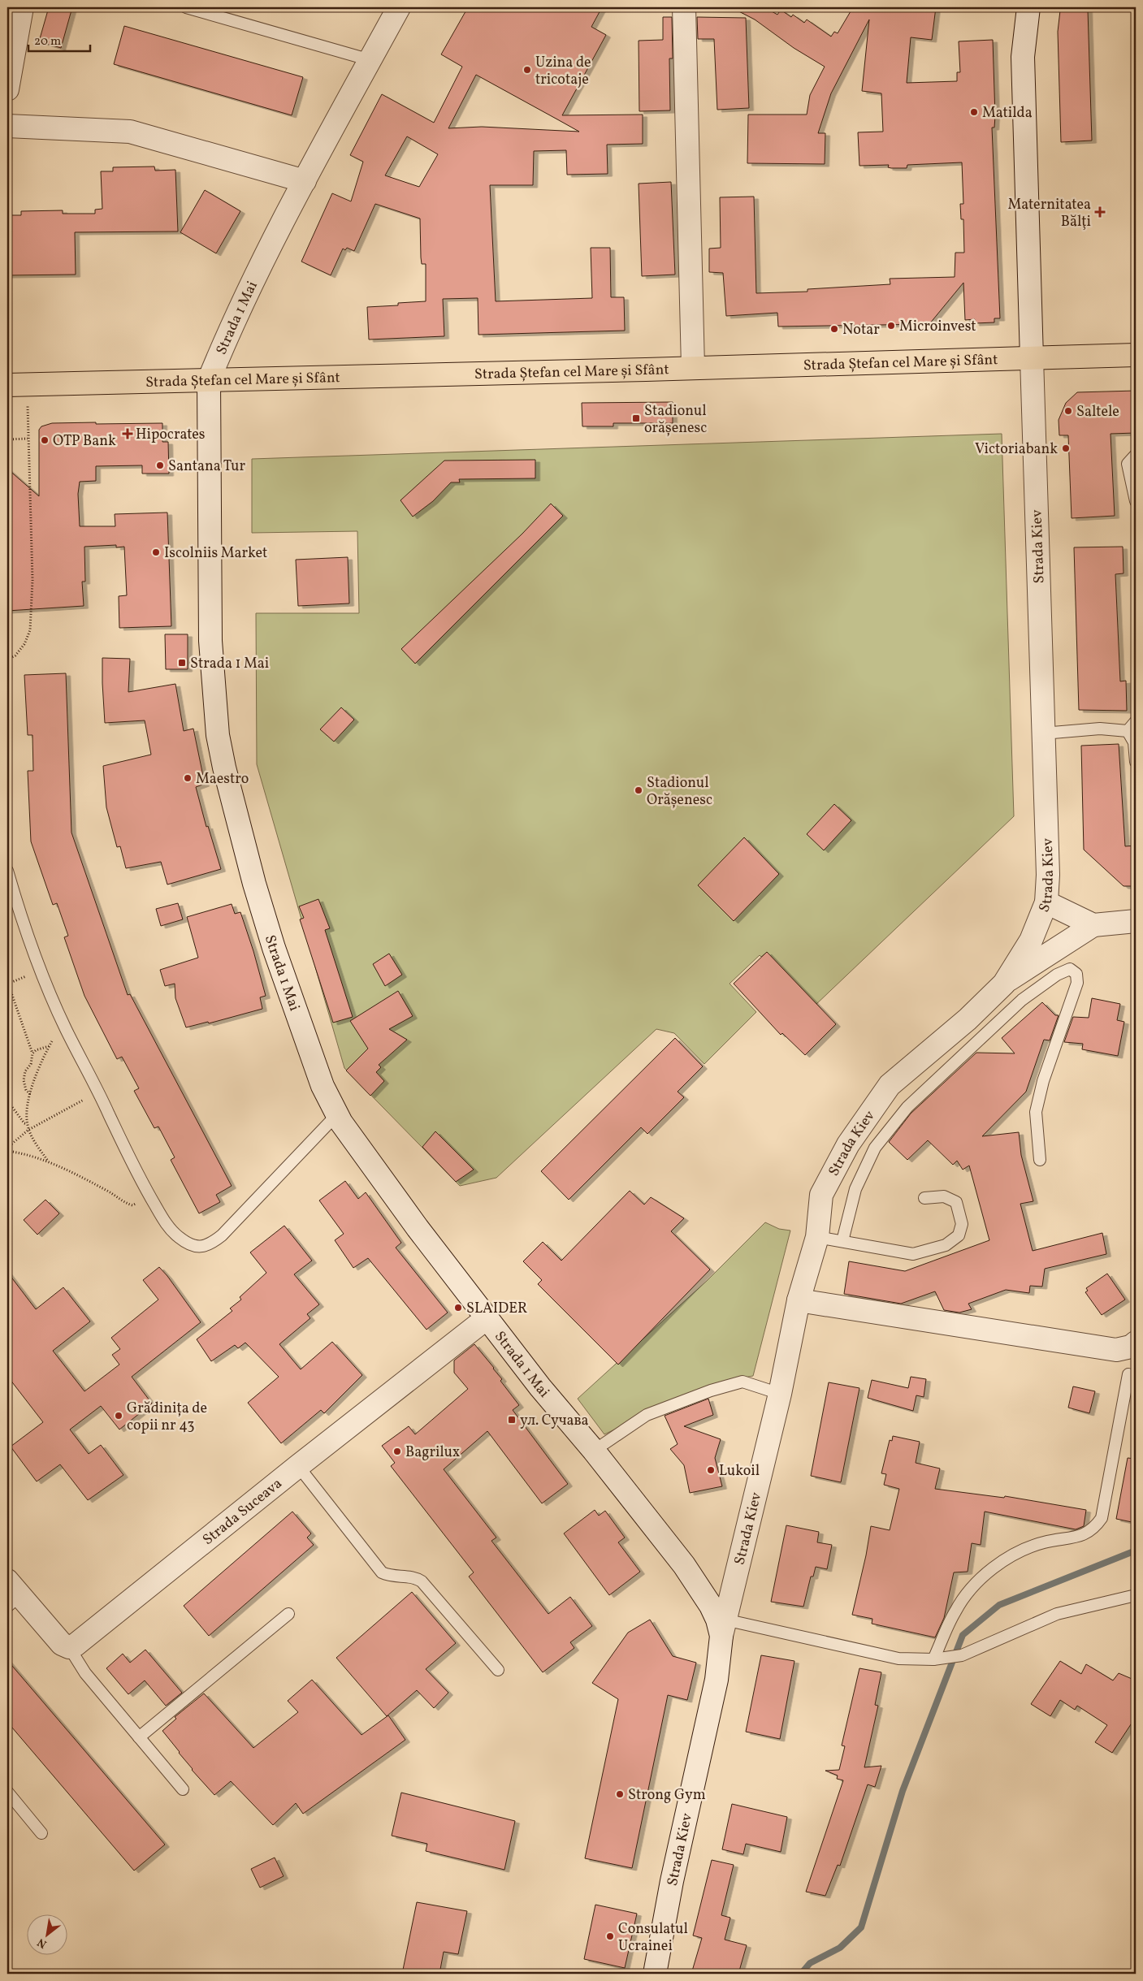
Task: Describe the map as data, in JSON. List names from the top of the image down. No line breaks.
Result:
{"streets":{"main road":["Strada Ștefan cel Mare și Sfânt"],"street":["Strada 1 Mai","Strada Kiev","Strada Suceava"]},"crossings":[["Strada 1 Mai","Strada Ștefan cel Mare și Sfânt"],["Strada 1 Mai","Strada Kiev"],["Strada 1 Mai","Strada Suceava"],["Strada Ștefan cel Mare și Sfânt","Strada Kiev"]],"places":{"other":["Uzina de tricotaje","Matilda","Microinvest","Notar","Saltele","OTP Bank","Victoriabank","Santana Tur","Iscolniis Market","Maestro","Stadionul Orășenesc","SLAIDER","Grădinița de copii nr 43","Bagrilux","Lukoil","Strong Gym","Consulatul Ucrainei"],"health":["Maternitatea Bălţi","Hipocrates"],"transit":["Stadionul orășenesc","Strada 1 Mai","ул. Сучава"]},"scale_bar":"20 m","north":"bottom left"}
